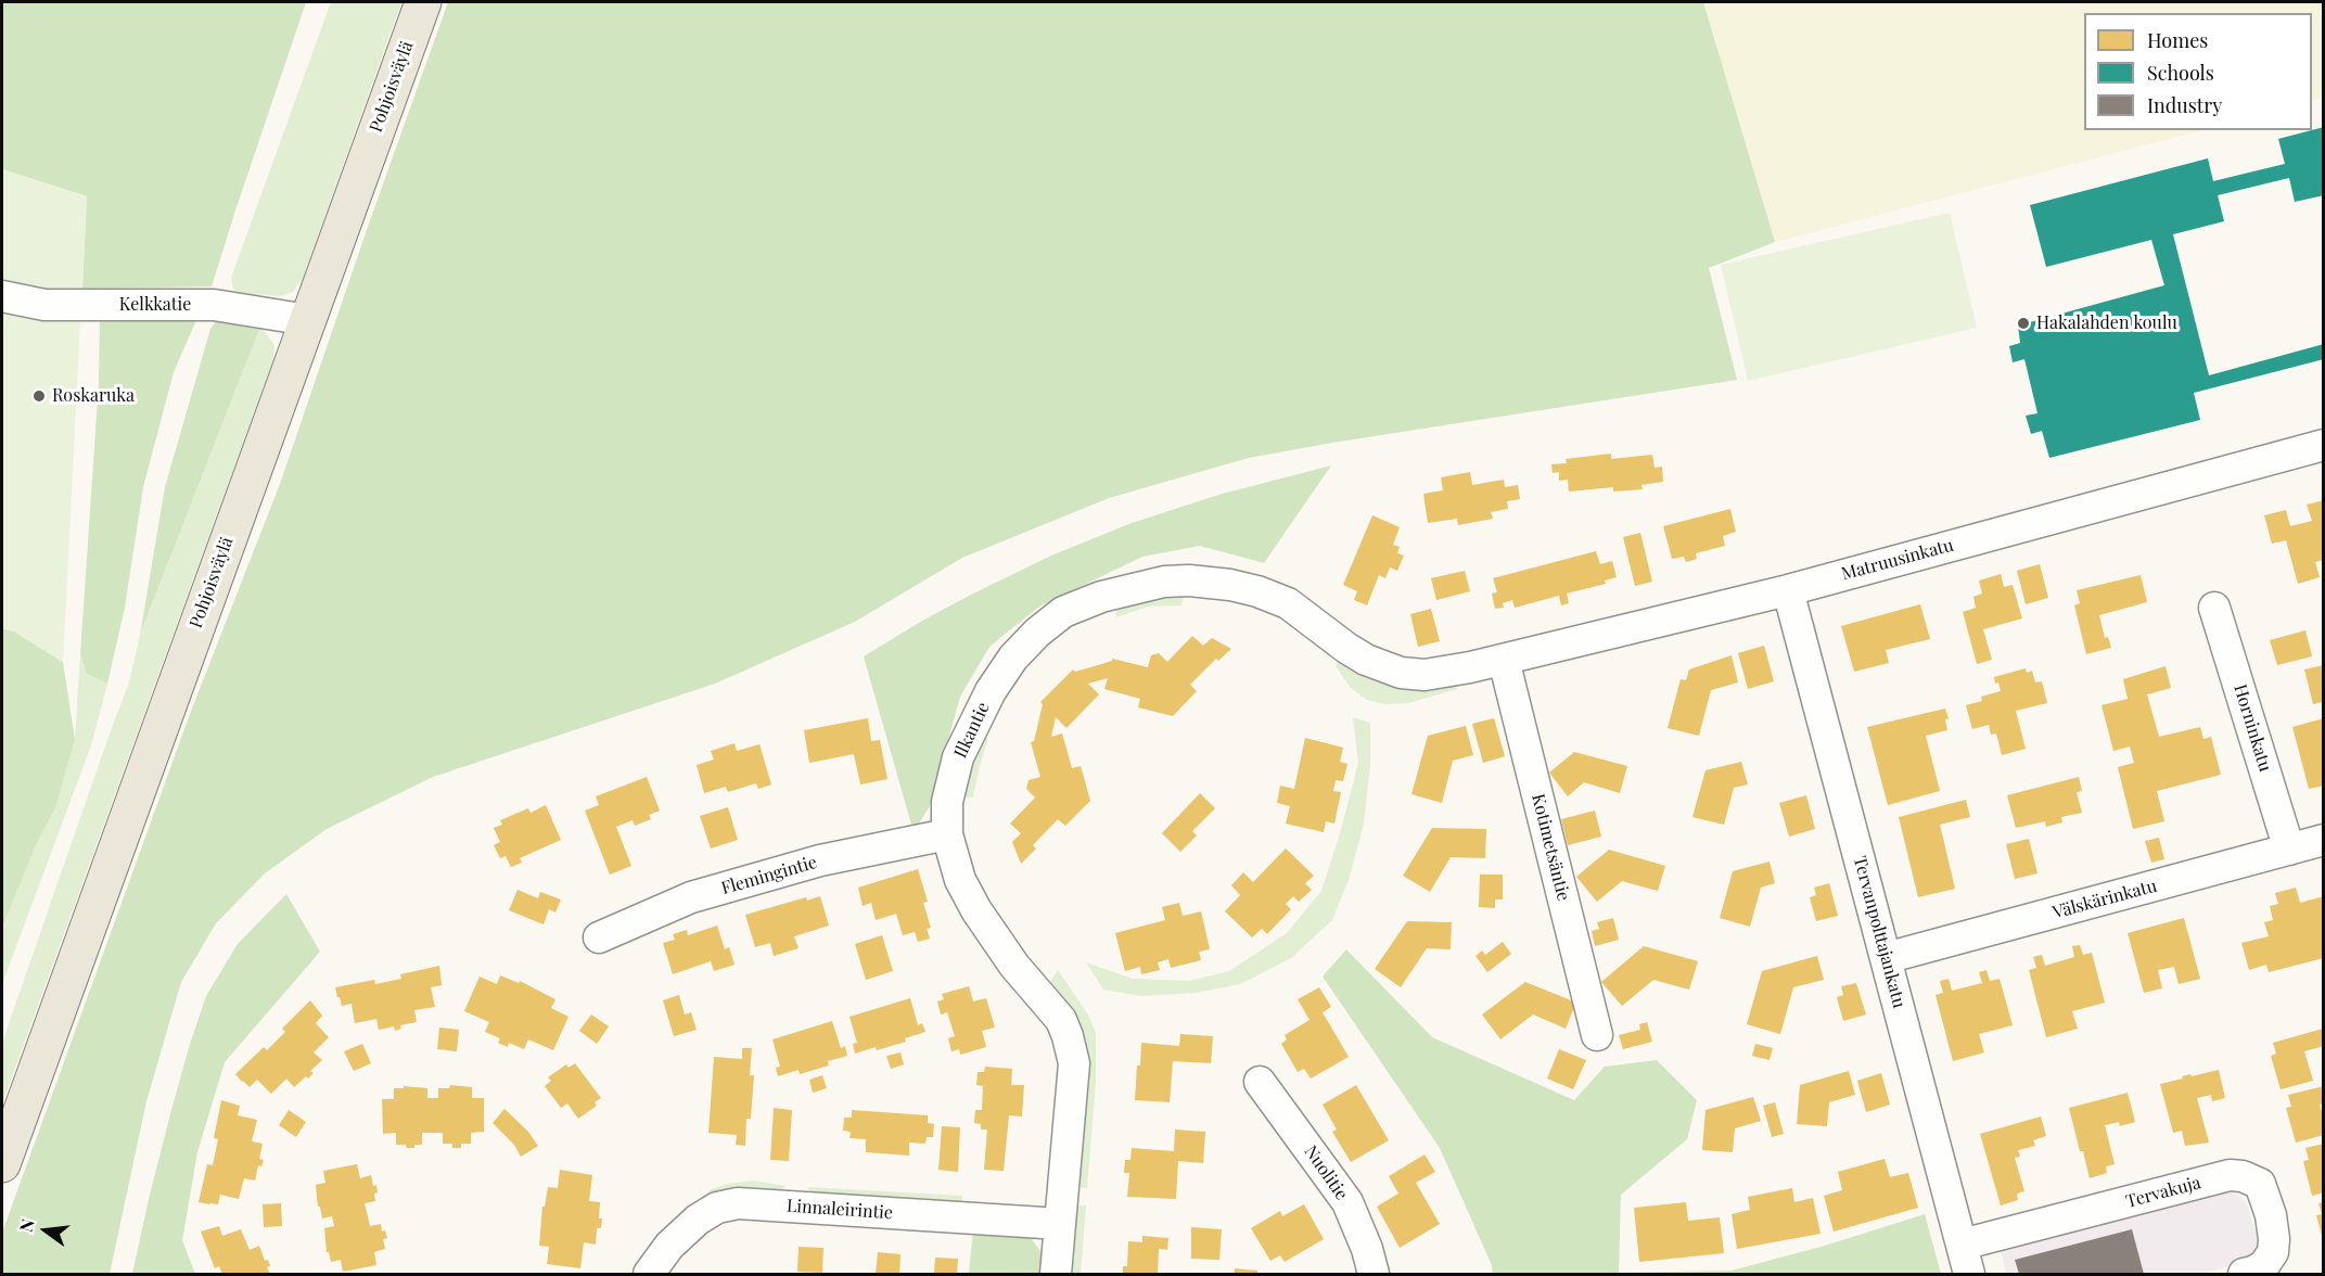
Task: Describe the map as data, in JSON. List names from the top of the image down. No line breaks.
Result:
{"streets":{"main road":["Pohjoisväylä"],"street":["Kelkkatie","Matruusinkatu","Horninkatu","Ilkantie","Kotimetsäntie","Flemingintie","Välskärinkatu","Tervanpolttajankatu","Nuolitie","Tervakuja","Linnaleirintie"]},"crossings":[["Pohjoisväylä","Kelkkatie"],["Matruusinkatu","Ilkantie"],["Matruusinkatu","Kotimetsäntie"],["Matruusinkatu","Tervanpolttajankatu"],["Horninkatu","Välskärinkatu"],["Ilkantie","Flemingintie"],["Ilkantie","Linnaleirintie"],["Välskärinkatu","Tervanpolttajankatu"],["Tervanpolttajankatu","Tervakuja"]],"places":["Hakalahden koulu","Roskaruka"],"legend":["Homes","Schools","Industry"],"north":"left"}
